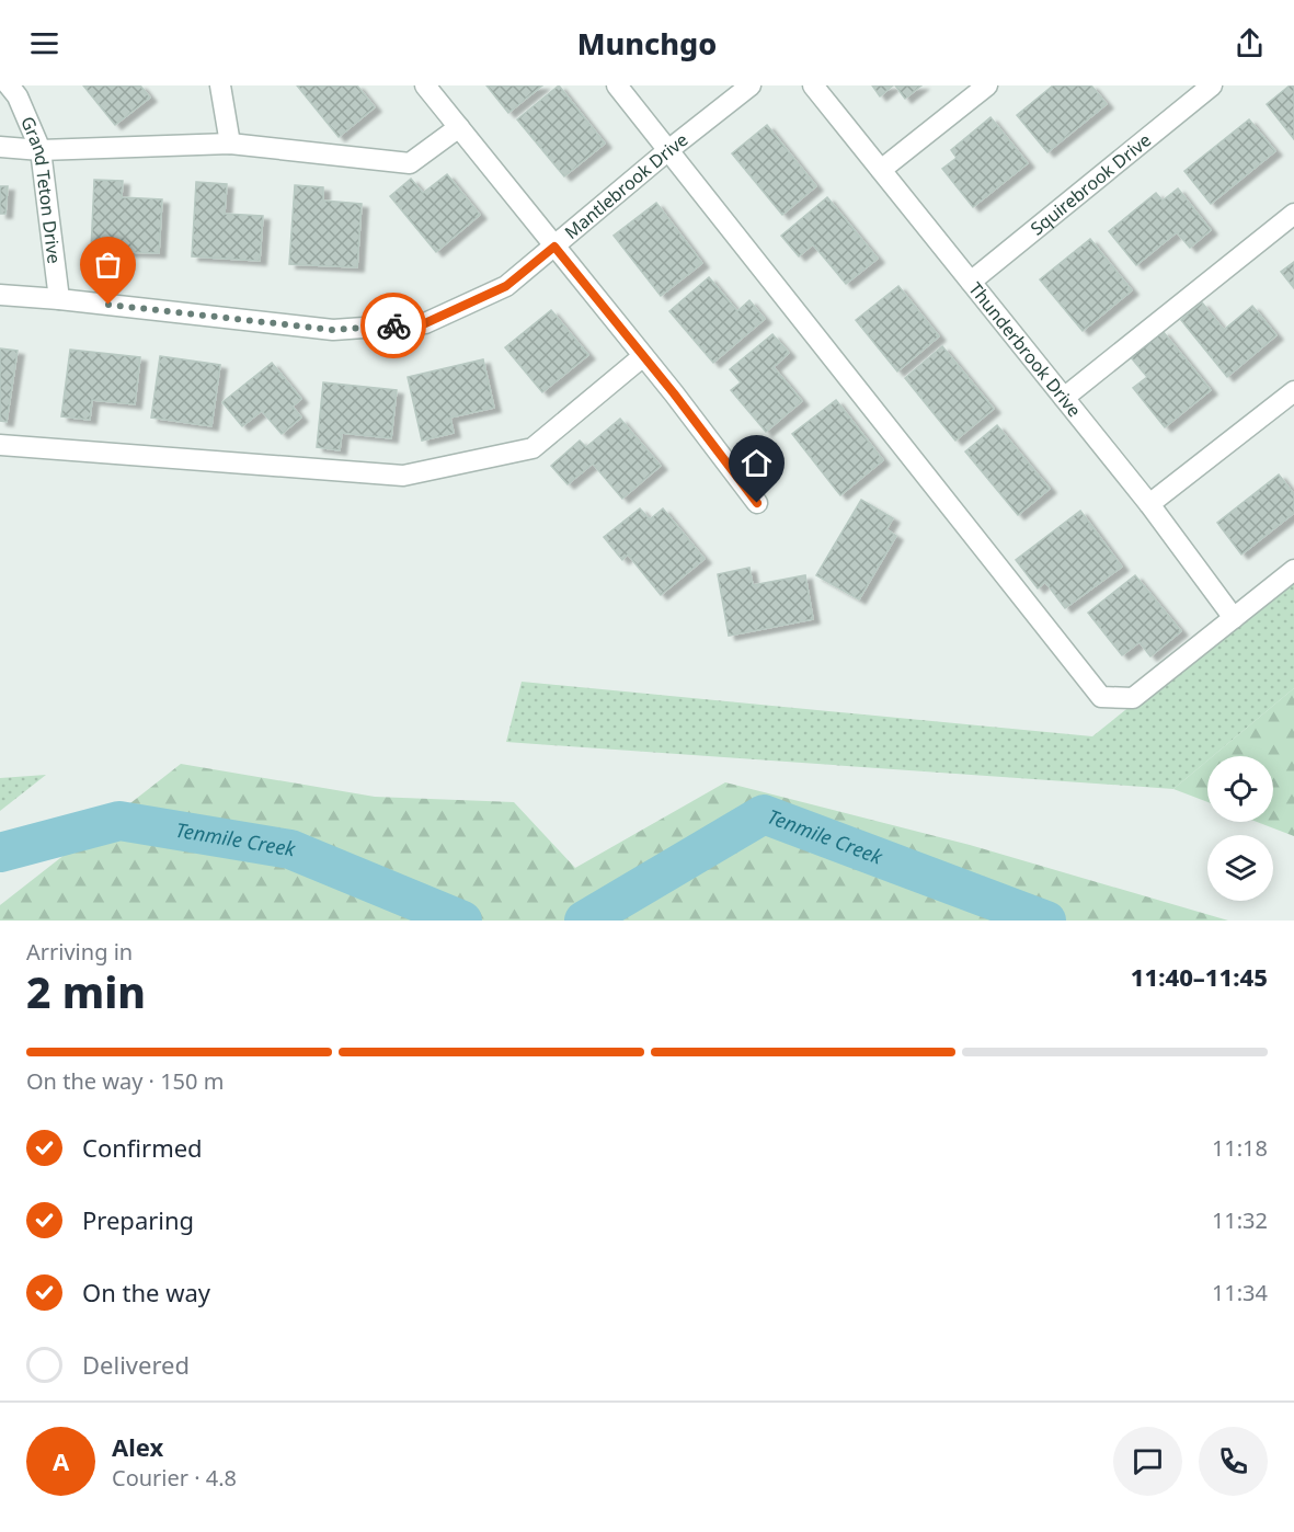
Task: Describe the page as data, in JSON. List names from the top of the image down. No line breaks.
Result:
{"streets":{"street":["Squirebrook Drive","Mantlebrook Drive","Grand Teton Drive","Thunderbrook Drive"]},"crossings":[["Squirebrook Drive","Thunderbrook Drive"],["Mantlebrook Drive","Grand Teton Drive"]],"water":["Tenmile Creek"],"page":{"header":"Munchgo","heading":["2 min","Arriving in","11:40–11:45"],"panel":["Alex","Courier · 4.8"],"bar":"On the way · 150 m","list":[["Confirmed","11:18"],["Preparing","11:32"],["On the way","11:34"],"Delivered"],"round":"A"}}
